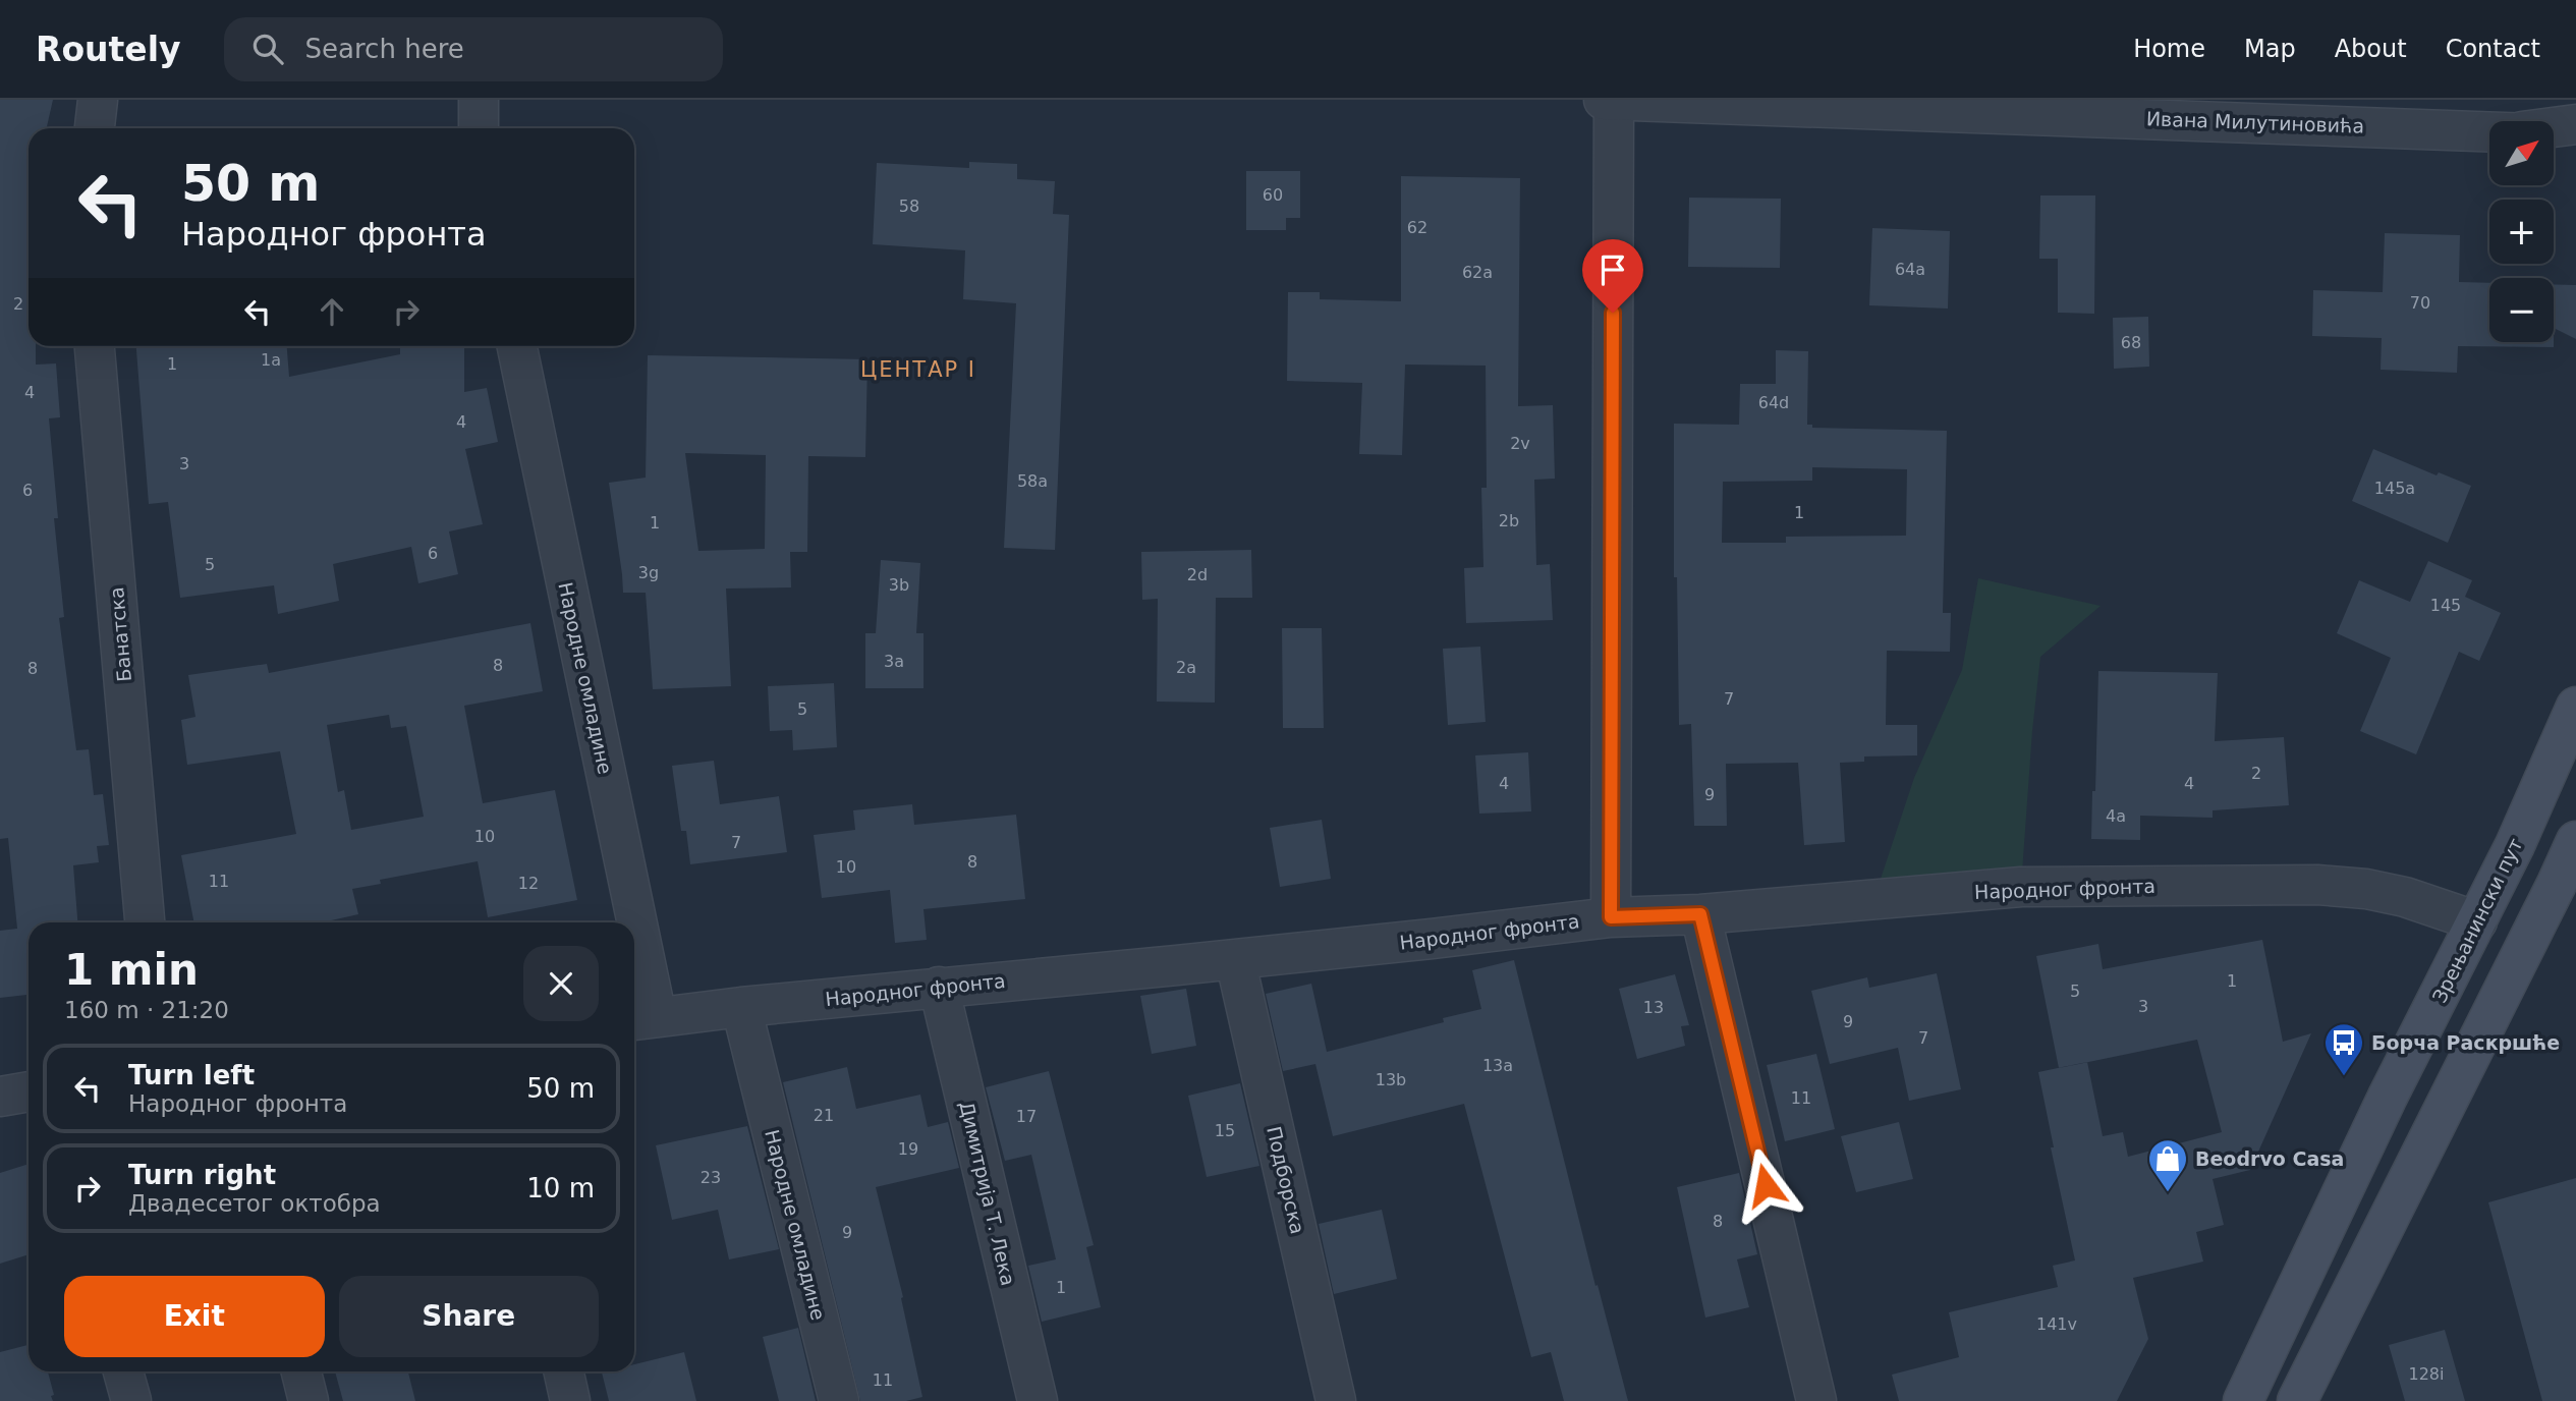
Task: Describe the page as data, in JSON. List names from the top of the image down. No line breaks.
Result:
{"streets":{"main road":["Зрењанински пут"],"street":["Ивана Милутиновића","Банатска","Народне омладине","Народног фронта","Подборска","Димитрија Т. Лека"]},"crossings":[["Народне омладине","Народног фронта"],["Народног фронта","Зрењанински пут"],["Народног фронта","Подборска"],["Народног фронта","Димитрија Т. Лека"]],"districts":["ЦЕНТАР I"],"places":{"bus stop":["Борча Раскршће"],"shop":["Beodrvo Casa"]},"house_numbers":["60","58","62","64a","62a","70","2","68","1a","1","4","64d","4","2v","3","58a","145a","6","1","2b","1","6","5","3g","2d","3b","145","3a","8","2a","8","7","5","2","4","4","9","4a","10","7","8","10","11","12","1","5","3","13","9","7","13a","13b","11","21","17","15","19","23","8","9","1","141v","128i","11"],"north":"top right","page":{"header":"Routely","search":"Search here","nav":["Home","Map","About","Contact"],"map_buttons":["+","−"],"turn":["50 m","Народног фронта"],"heading":["1 min","160 m · 21:20"],"list":[{"name":"Turn left","note":"Народног фронта","value":"50 m"},{"name":"Turn right","note":"Двадесетог октобра","value":"10 m"}],"buttons":["Exit","Share"]}}
